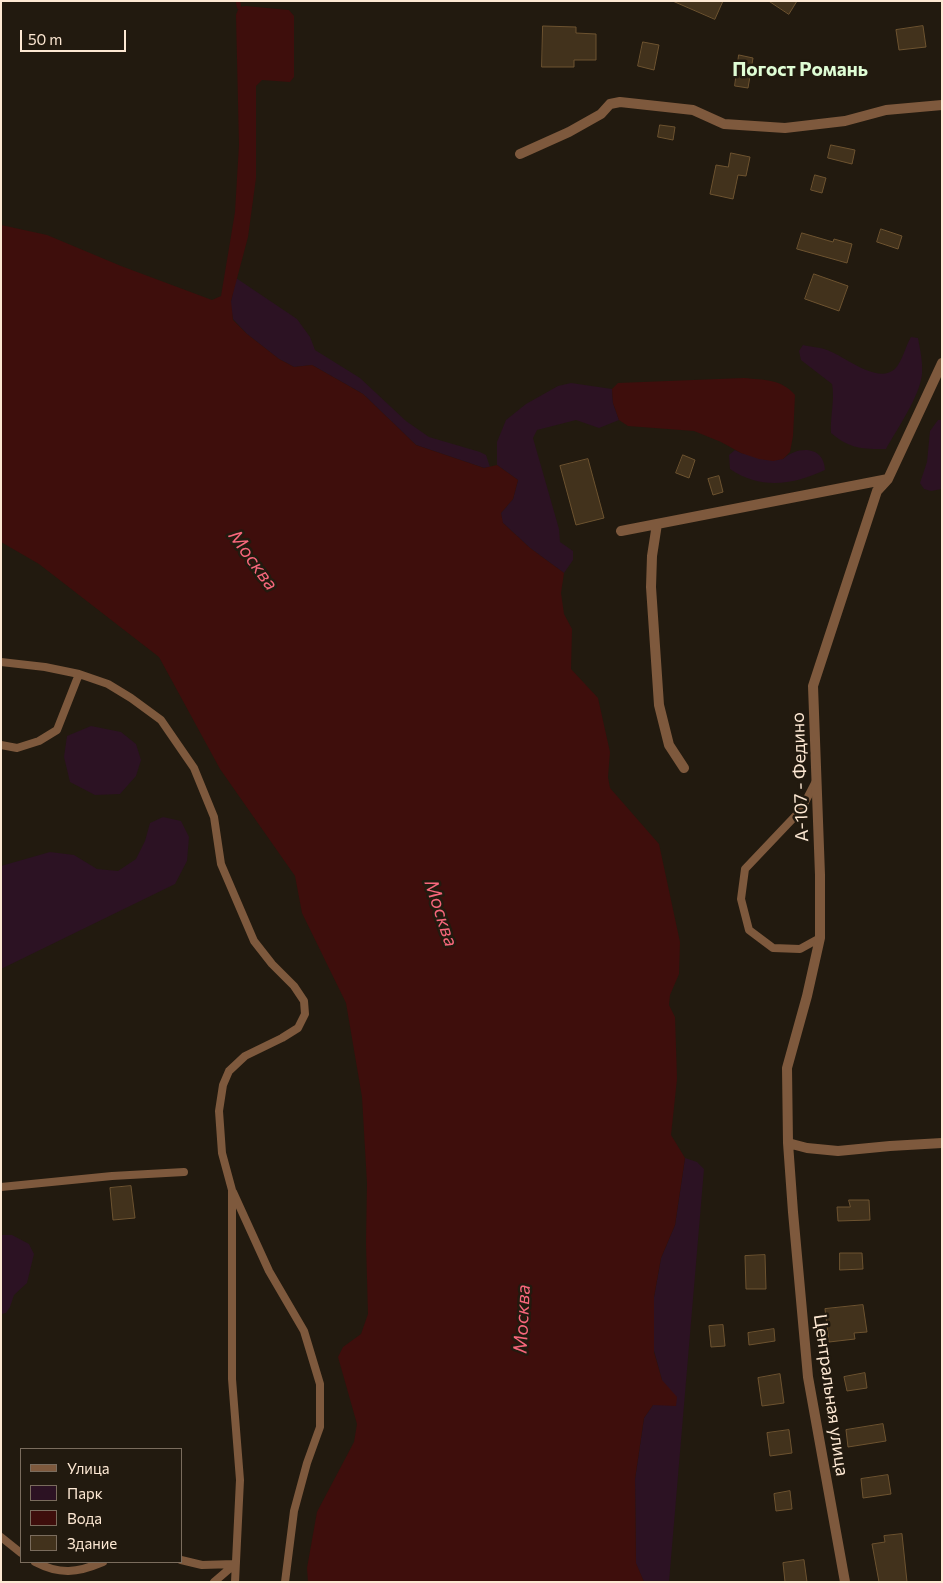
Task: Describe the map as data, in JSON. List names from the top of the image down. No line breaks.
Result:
{"streets":{"street":["А-107 - Федино","Центральная улица"]},"crossings":[["А-107 - Федино","Центральная улица"]],"districts":["Погост Романь"],"water":["Москва"],"legend":["Улица","Парк","Вода","Здание"],"scale_bar":"50 m"}
